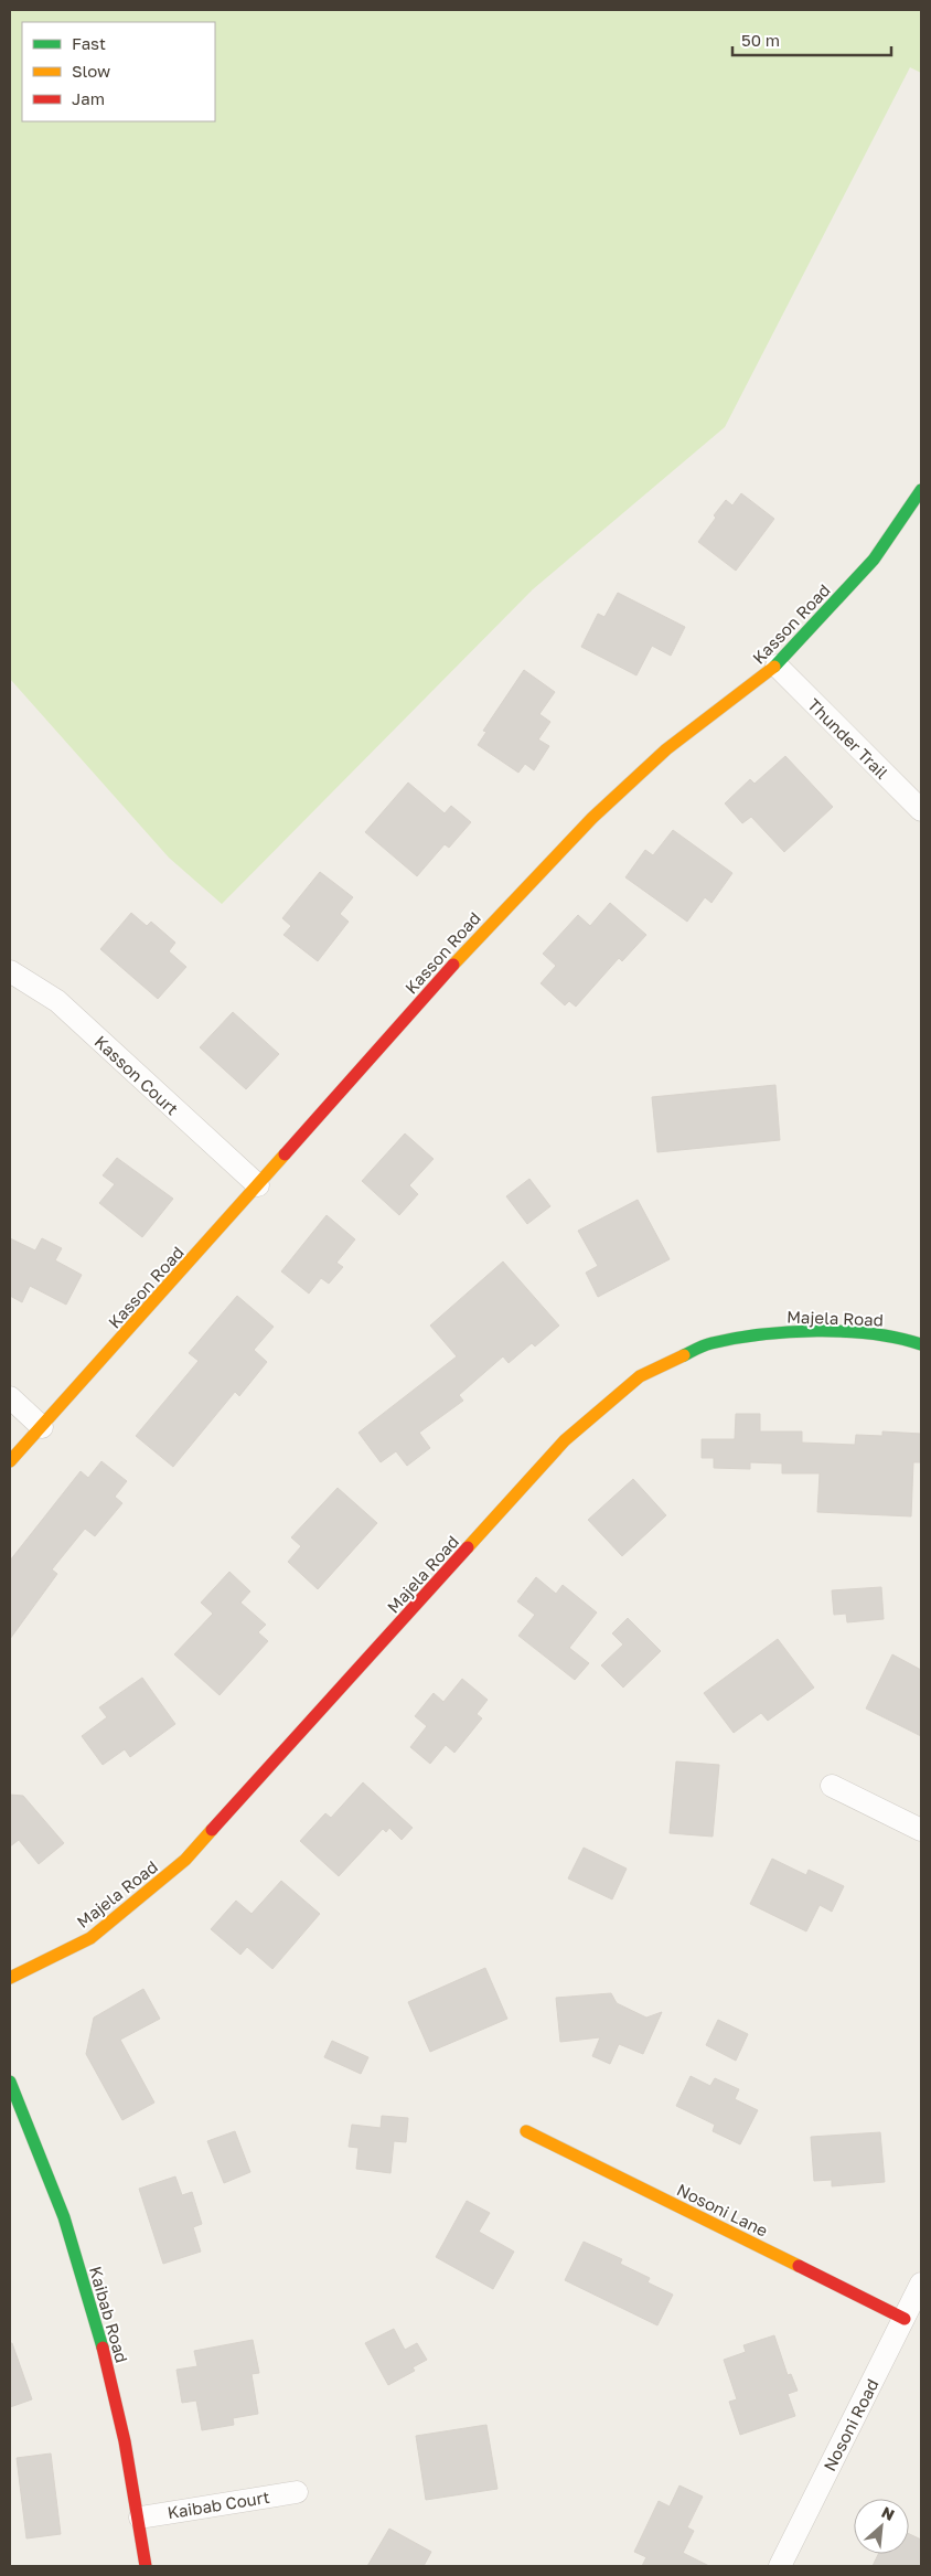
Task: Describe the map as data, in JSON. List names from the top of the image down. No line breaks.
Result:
{"streets":{"street":["Kasson Road","Thunder Trail","Kasson Court","Majela Road","Nosoni Lane","Kaibab Road","Nosoni Road","Kaibab Court"]},"crossings":[["Kasson Road","Thunder Trail"],["Kasson Road","Kasson Court"],["Nosoni Lane","Nosoni Road"],["Kaibab Road","Kaibab Court"]],"legend":["Fast","Slow","Jam"],"scale_bar":"50 m","north":"top right"}
